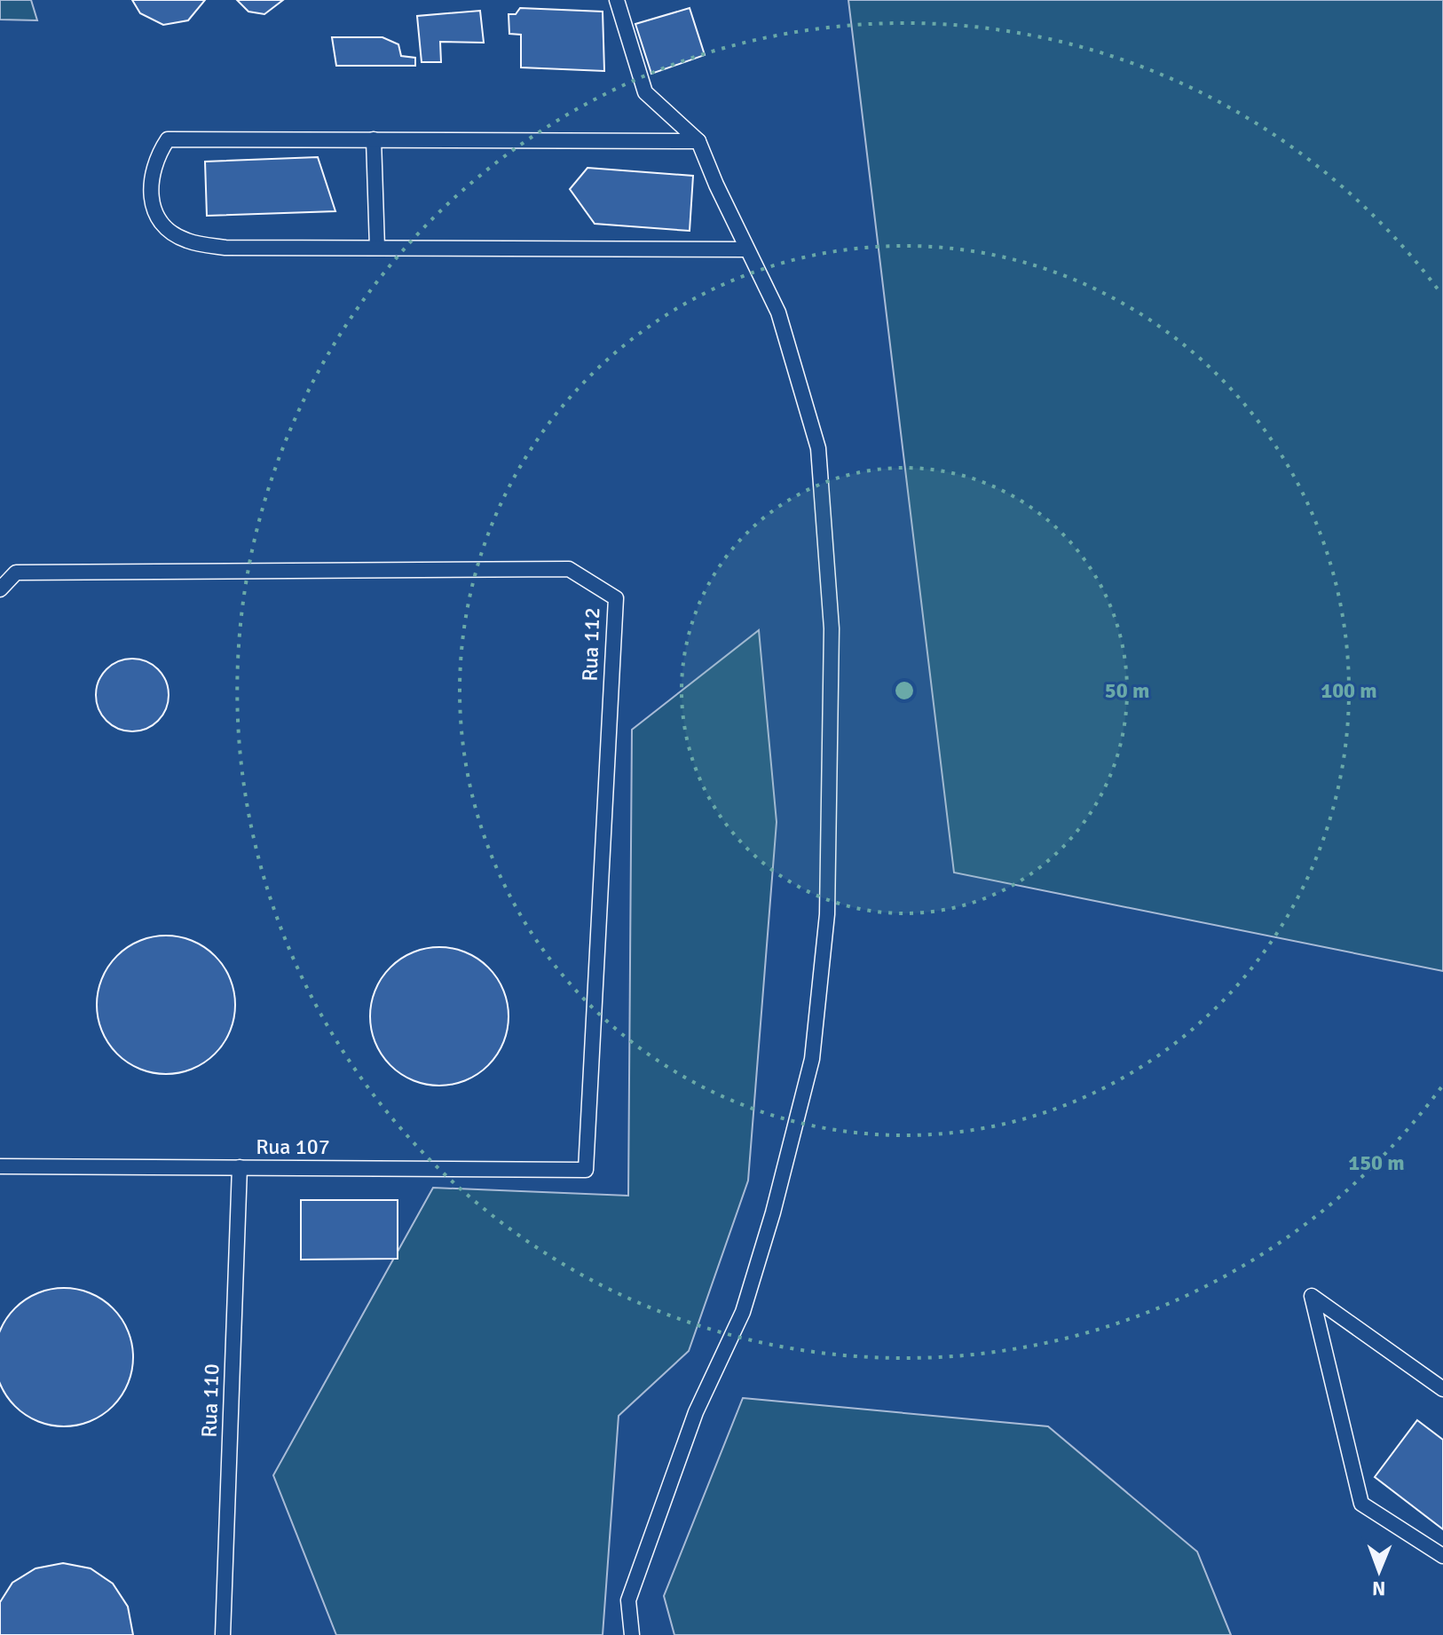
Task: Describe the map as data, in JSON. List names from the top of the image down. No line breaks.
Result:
{"streets":{"lane":["Rua 112","Rua 107","Rua 110"]},"crossings":[["Rua 112","Rua 107"],["Rua 107","Rua 110"]],"north":"bottom","rings":["50 m","100 m","150 m"]}
